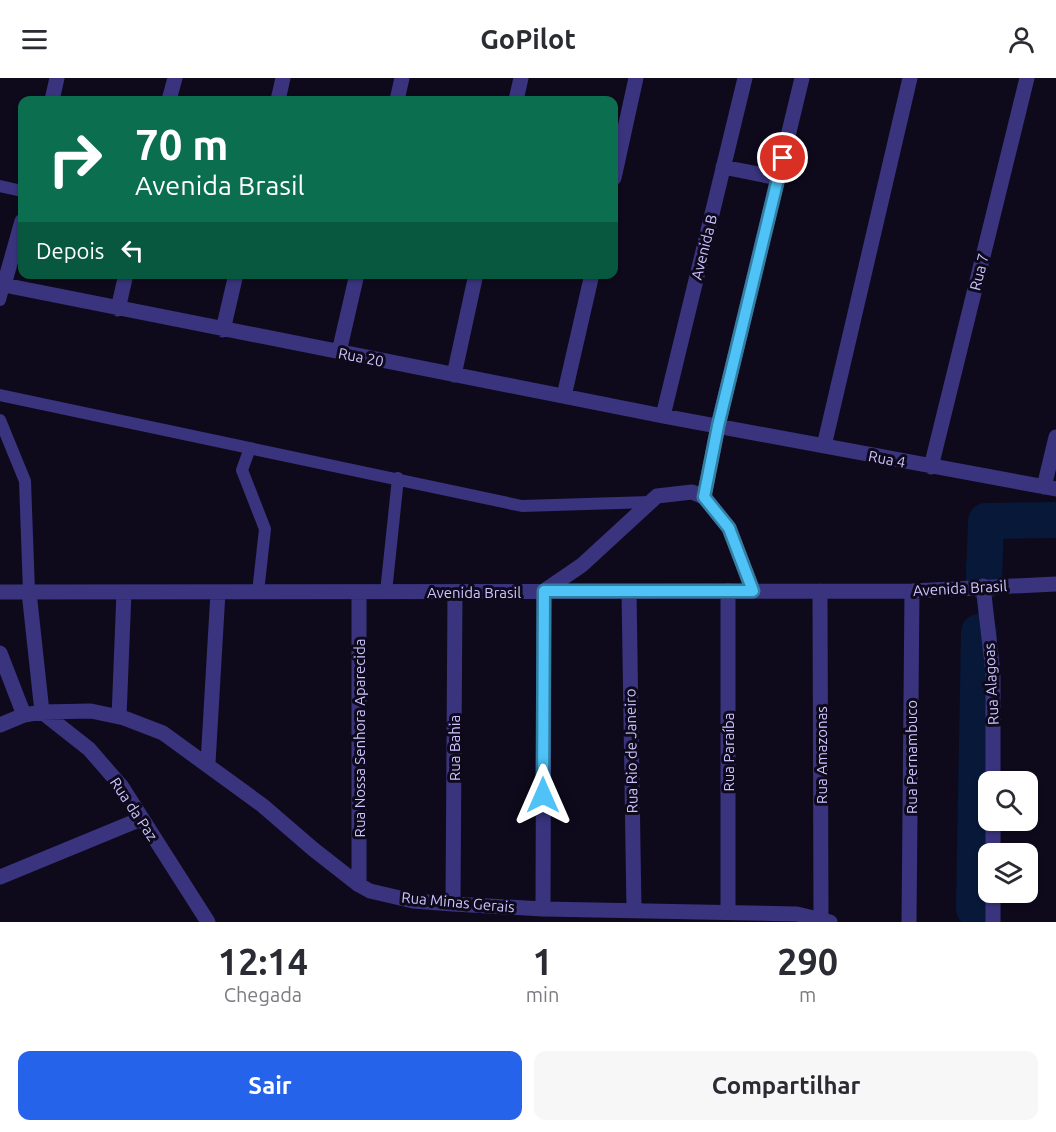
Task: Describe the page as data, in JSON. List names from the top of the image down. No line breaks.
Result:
{"streets":{"street":["Avenida B","Rua 7","Rua 20","Rua 4","Avenida Brasil","Rua Alagoas","Rua Nossa Senhora Aparecida","Rua Bahia","Rua Rio de Janeiro","Rua Paraíba","Rua Amazonas","Rua Pernambuco","Rua da Paz","Rua Minas Gerais"]},"crossings":[["Avenida B","Rua 20"],["Rua 7","Rua 4"],["Rua 20","Rua 4"],["Avenida Brasil","Rua Alagoas"],["Avenida Brasil","Rua Nossa Senhora Aparecida"],["Avenida Brasil","Rua Bahia"],["Avenida Brasil","Rua Rio de Janeiro"],["Avenida Brasil","Rua Paraíba"],["Avenida Brasil","Rua Amazonas"],["Avenida Brasil","Rua Pernambuco"],["Rua Nossa Senhora Aparecida","Rua Minas Gerais"],["Rua Bahia","Rua Minas Gerais"],["Rua Rio de Janeiro","Rua Minas Gerais"],["Rua Paraíba","Rua Minas Gerais"],["Rua Amazonas","Rua Minas Gerais"],["Rua da Paz","Rua Minas Gerais"]],"page":{"header":"GoPilot","turn":["70 m","Avenida Brasil"],"then":"Depois","eta":["12:14","Chegada","1","min","290","m"],"buttons":["Sair","Compartilhar"]}}
